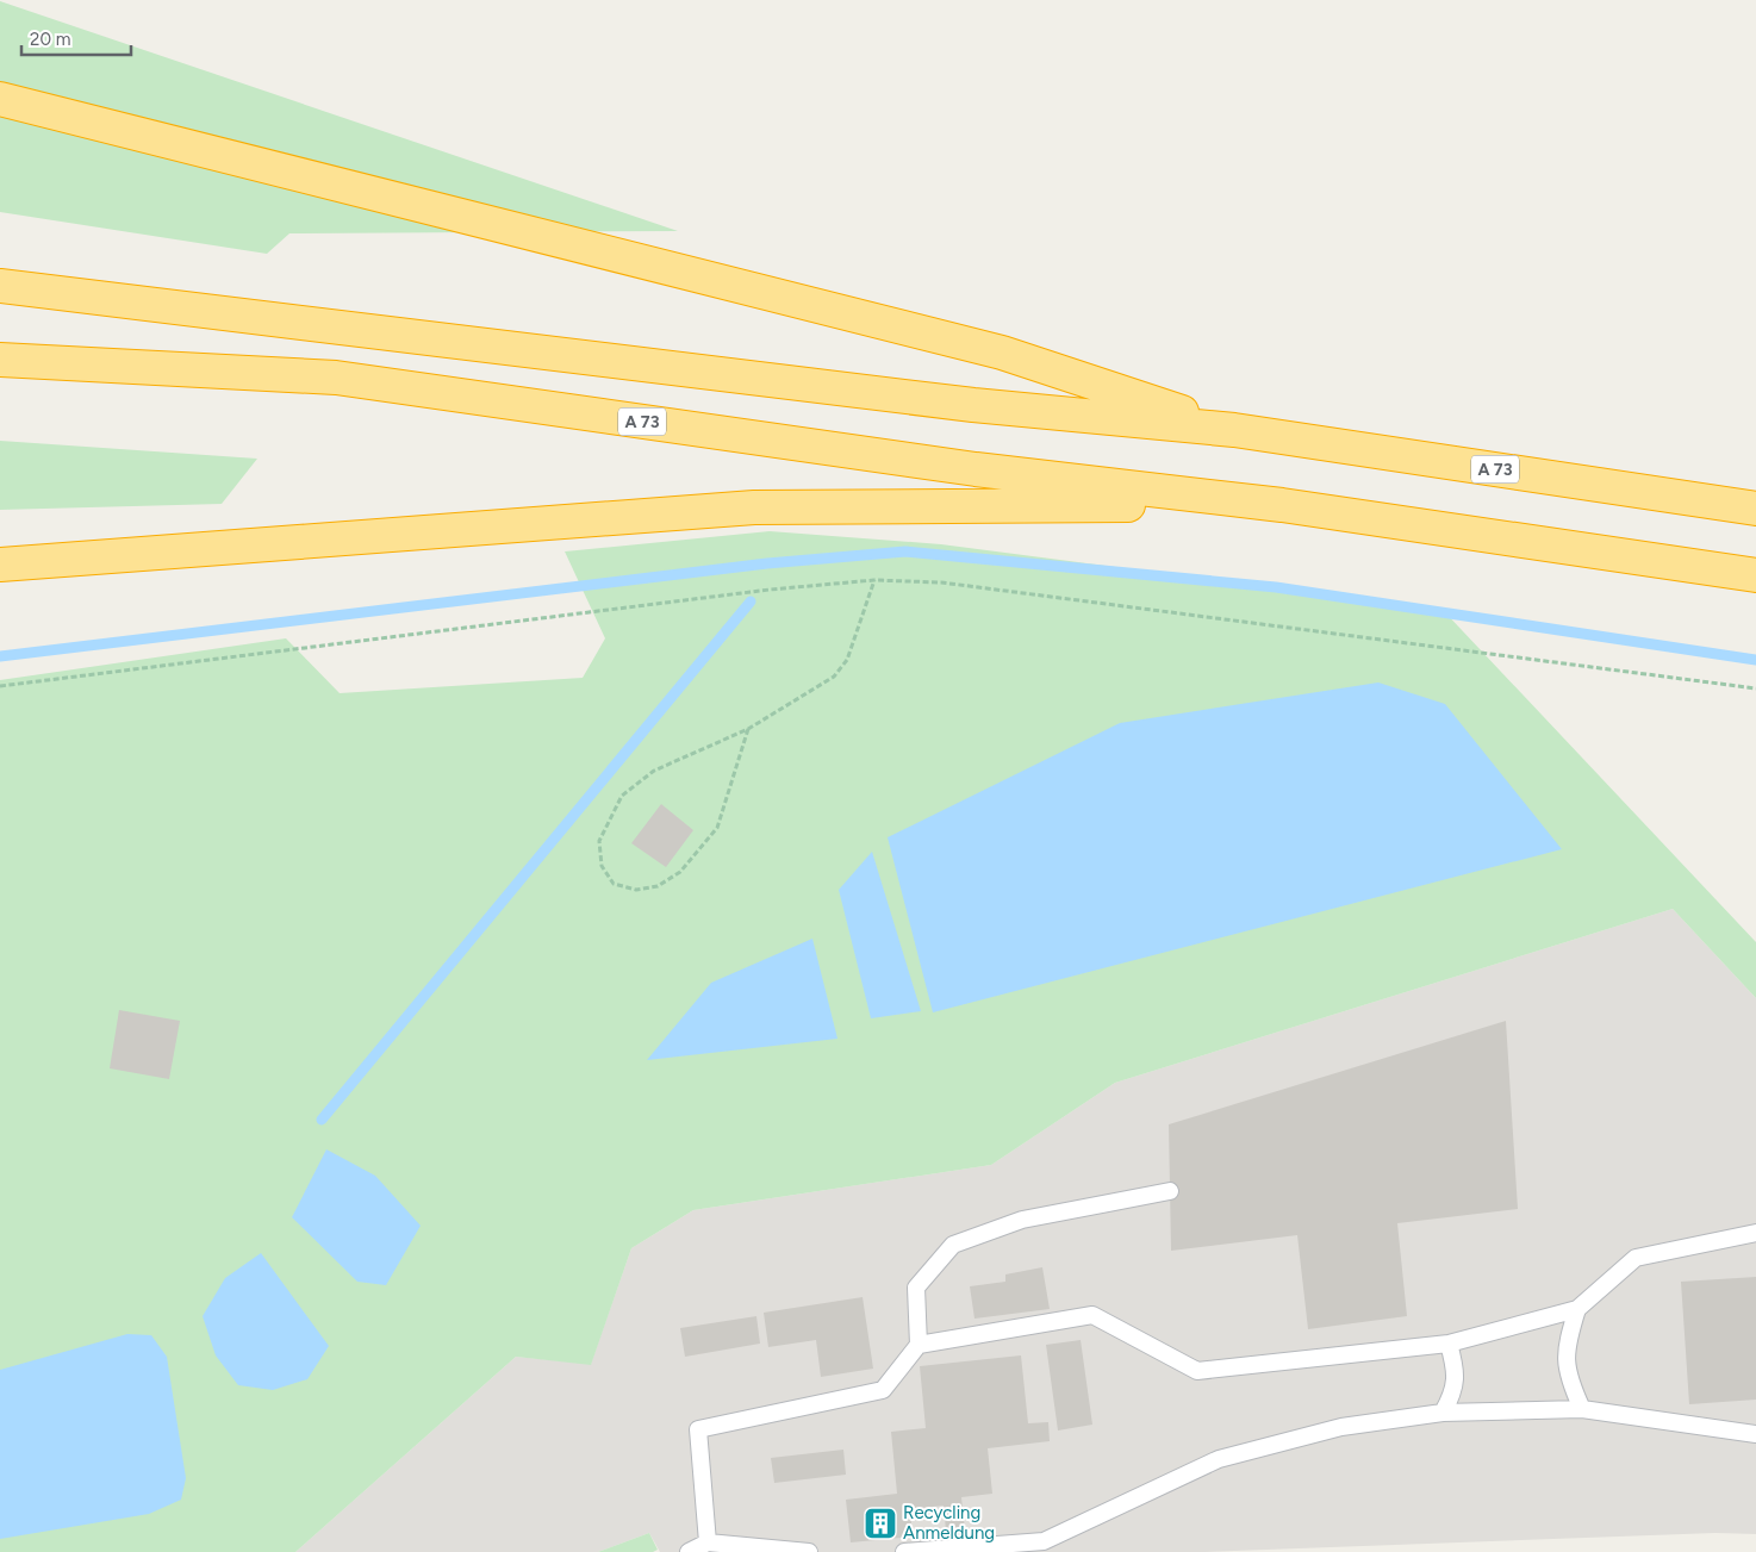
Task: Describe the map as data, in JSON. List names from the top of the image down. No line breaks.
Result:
{"streets":{"highway":["A 73"]},"places":{"building":["Recycling Anmeldung"]},"scale_bar":"20 m"}
